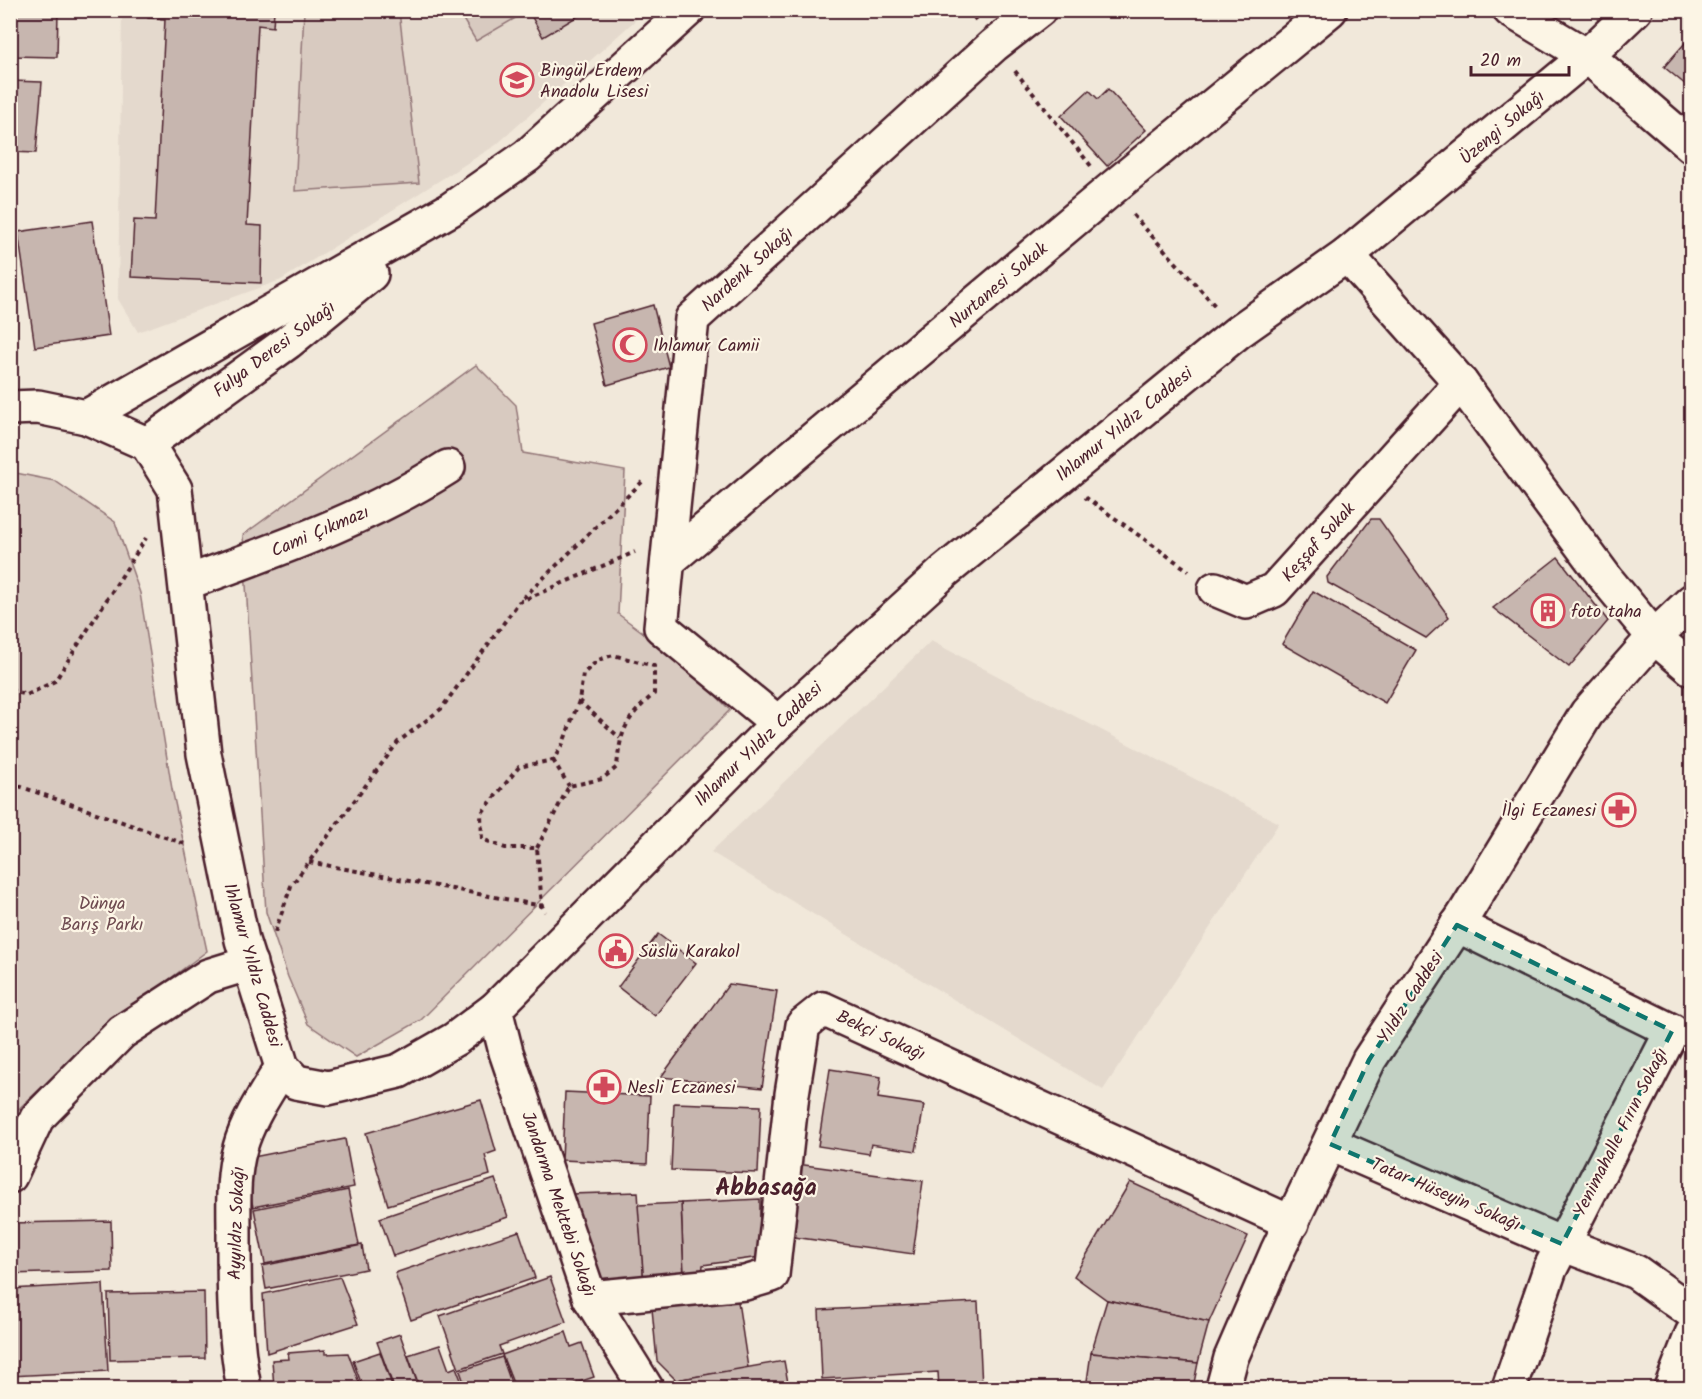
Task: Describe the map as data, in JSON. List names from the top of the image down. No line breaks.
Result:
{"streets":{"street":["Üzengi Sokağı","Nardenk Sokağı","Nurtanesi Sokak","Fulya Deresi Sokağı","Ihlamur Yıldız Caddesi","Cami Çıkmazı","Keşşaf Sokak","Yıldız Caddesi","Bekçi Sokağı","Yenimahalle Fırın Sokağı","Tatar Hüseyin Sokağı","Jandarma Mektebi Sokağı","Ayyıldız Sokağı"]},"crossings":[["Üzengi Sokağı","Ihlamur Yıldız Caddesi"],["Nardenk Sokağı","Nurtanesi Sokak"],["Nardenk Sokağı","Ihlamur Yıldız Caddesi"],["Fulya Deresi Sokağı","Ihlamur Yıldız Caddesi"],["Ihlamur Yıldız Caddesi","Cami Çıkmazı"],["Ihlamur Yıldız Caddesi","Jandarma Mektebi Sokağı"],["Ihlamur Yıldız Caddesi","Ayyıldız Sokağı"],["Yıldız Caddesi","Bekçi Sokağı"],["Yıldız Caddesi","Yenimahalle Fırın Sokağı"],["Yıldız Caddesi","Tatar Hüseyin Sokağı"],["Bekçi Sokağı","Jandarma Mektebi Sokağı"],["Yenimahalle Fırın Sokağı","Tatar Hüseyin Sokağı"]],"districts":["Abbasağa"],"parks":["Dünya Barış Parkı"],"places":{"school or university":["Bingül Erdem Anadolu Lisesi"],"mosque":["Ihlamur Camii"],"building":["foto taha"],"pharmacy":["İlgi Eczanesi","Nesli Eczanesi"],"public building":["Süslü Karakol"]},"scale_bar":"20 m"}
